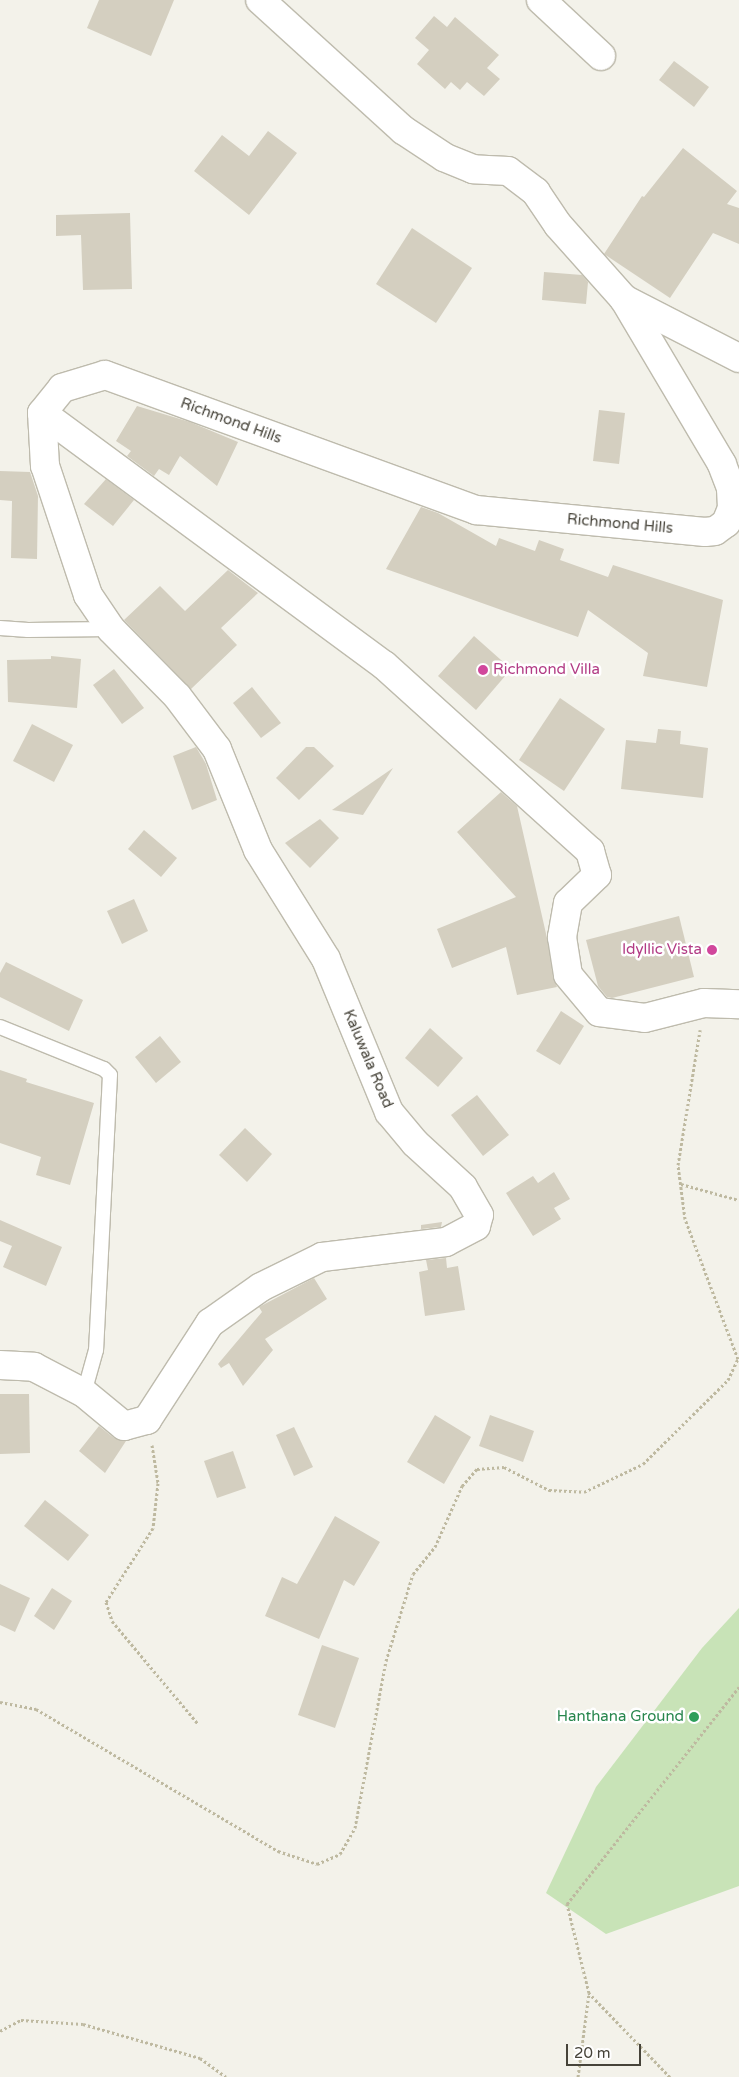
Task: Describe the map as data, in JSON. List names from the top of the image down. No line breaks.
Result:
{"streets":{"street":["Richmond Hills","Kaluwala Road"]},"places":["Richmond Villa","Idyllic Vista","Hanthana Ground"],"scale_bar":"20 m"}
